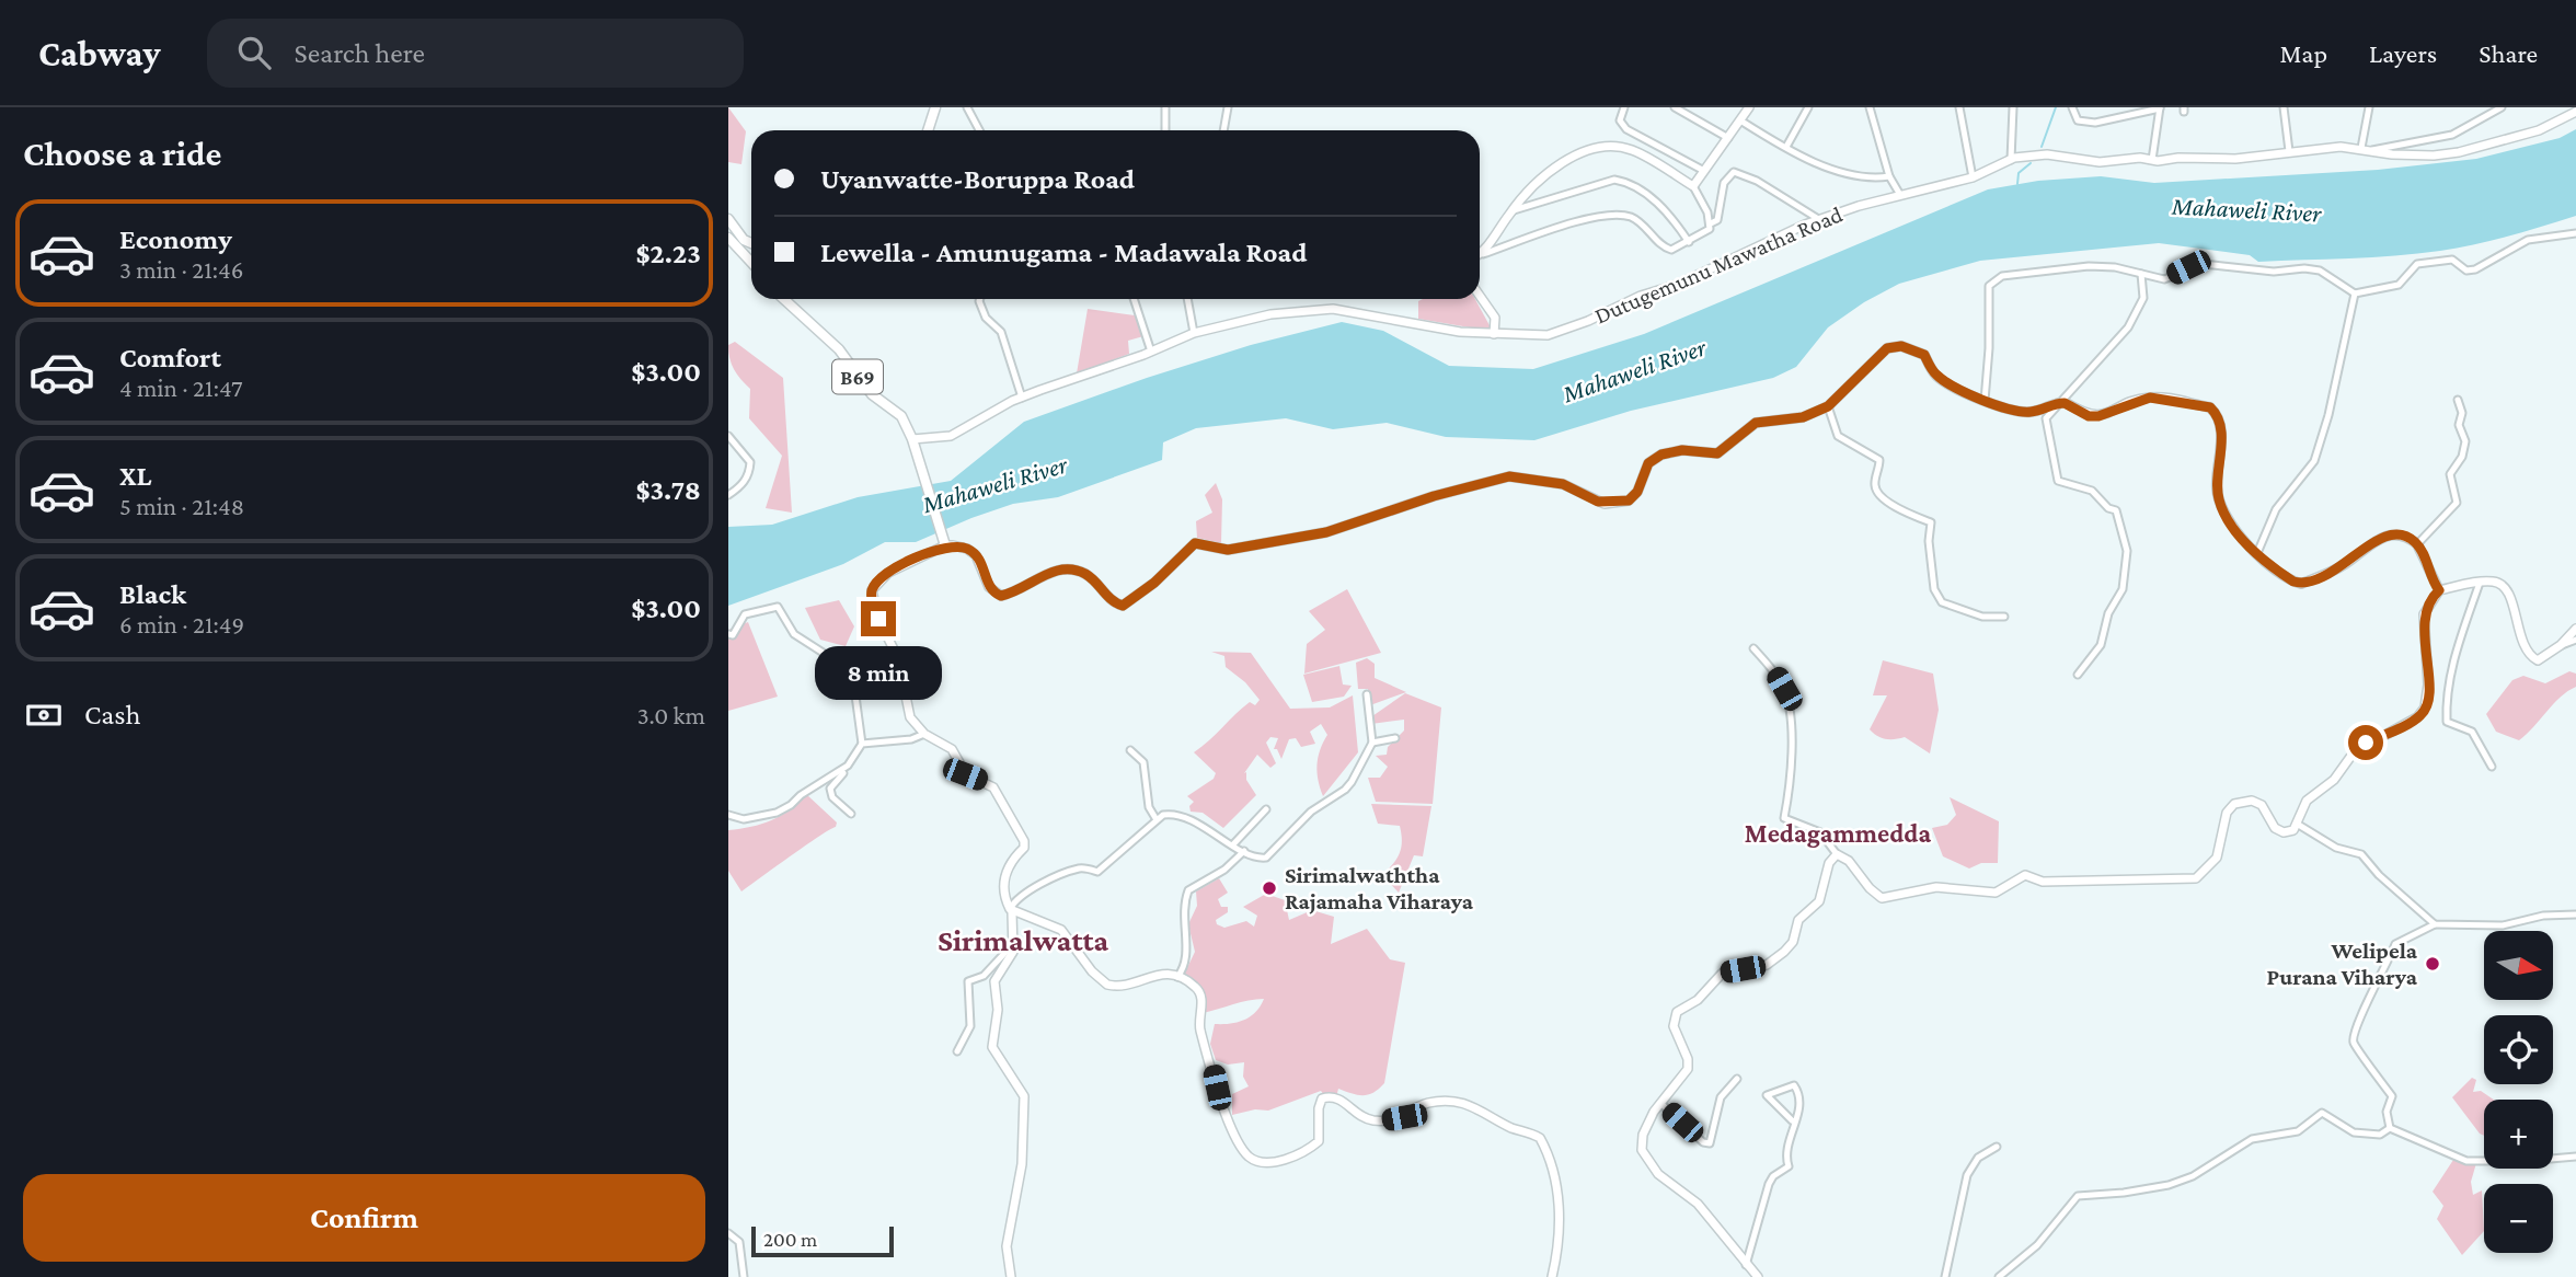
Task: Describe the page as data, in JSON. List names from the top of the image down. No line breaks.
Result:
{"streets":{"main road":["B69"],"street":["Dutugemunu Mawatha Road"]},"crossings":[["Dutugemunu Mawatha Road","B69"]],"districts":["Medagammedda","Sirimalwatta"],"water":["Mahaweli River"],"places":["Sirimalwaththa Rajamaha Viharaya","Welipela Purana Viharya"],"scale_bar":"200 m","north":"right","page":{"header":"Cabway","search":"Search here","nav":["Map","Layers","Share"],"heading":"Choose a ride","banner":["Uyanwatte-Boruppa Road","Lewella - Amunugama - Madawala Road"],"list":[{"name":"Economy","note":"3 min · 21:46","value":"$2.23"},{"name":"Comfort","note":"4 min · 21:47","value":"$3.00"},{"name":"XL","note":"5 min · 21:48","value":"$3.78"},{"name":"Black","note":"6 min · 21:49","value":"$3.00"}],"bubble":"8 min","pay":["Cash","3.0 km"],"map_buttons":["+","−"],"buttons":"Confirm","scale":"200 m"}}
